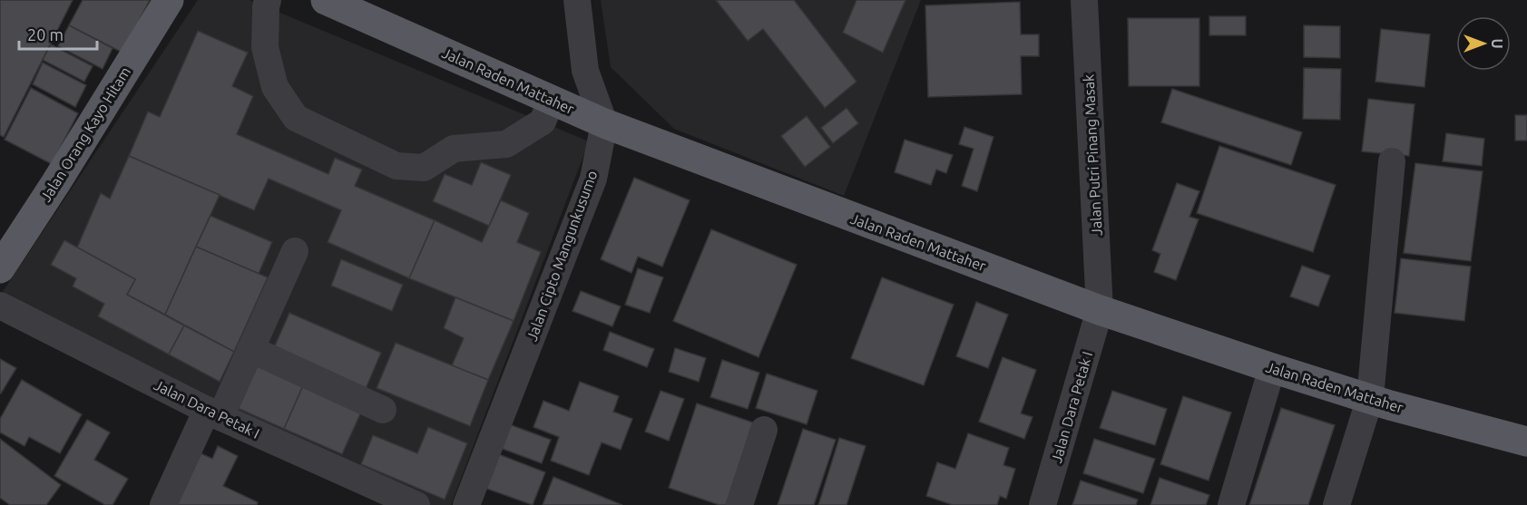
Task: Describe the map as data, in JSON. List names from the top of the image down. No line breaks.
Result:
{"streets":{"main road":["Jalan Raden Mattaher","Jalan Orang Kayo Hitam"],"street":["Jalan Putri Pinang Masak","Jalan Cipto Mangunkusumo","Jalan Dara Petak I"]},"crossings":[["Jalan Raden Mattaher","Jalan Putri Pinang Masak"],["Jalan Raden Mattaher","Jalan Cipto Mangunkusumo"],["Jalan Raden Mattaher","Jalan Dara Petak I"],["Jalan Putri Pinang Masak","Jalan Dara Petak I"]],"scale_bar":"20 m","north":"right"}
